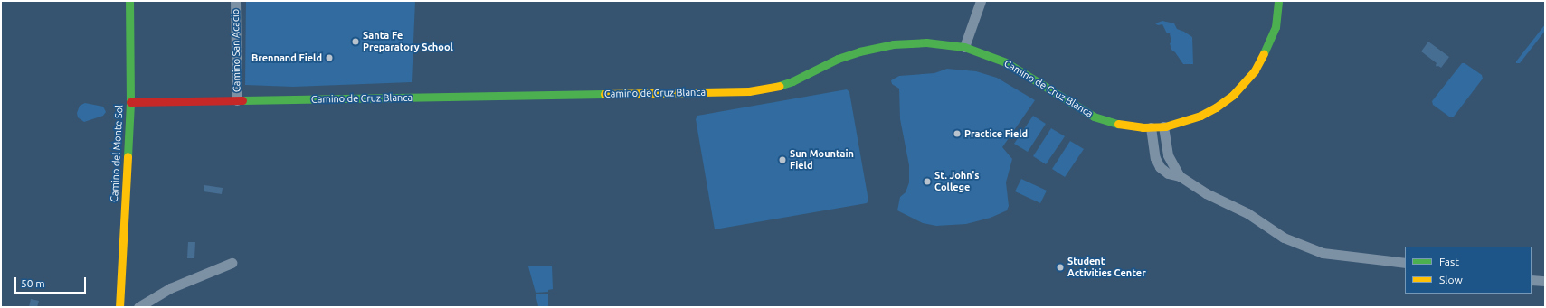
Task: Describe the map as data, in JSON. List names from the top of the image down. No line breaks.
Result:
{"streets":{"street":["Camino San Acacio","Camino de Cruz Blanca","Camino del Monte Sol"]},"crossings":[["Camino San Acacio","Camino de Cruz Blanca"],["Camino de Cruz Blanca","Camino del Monte Sol"]],"places":["Santa Fe Preparatory School","Brennand Field","Practice Field","Sun Mountain Field","St. John's College","Student Activities Center"],"legend":["Fast","Slow"],"scale_bar":"50 m"}
